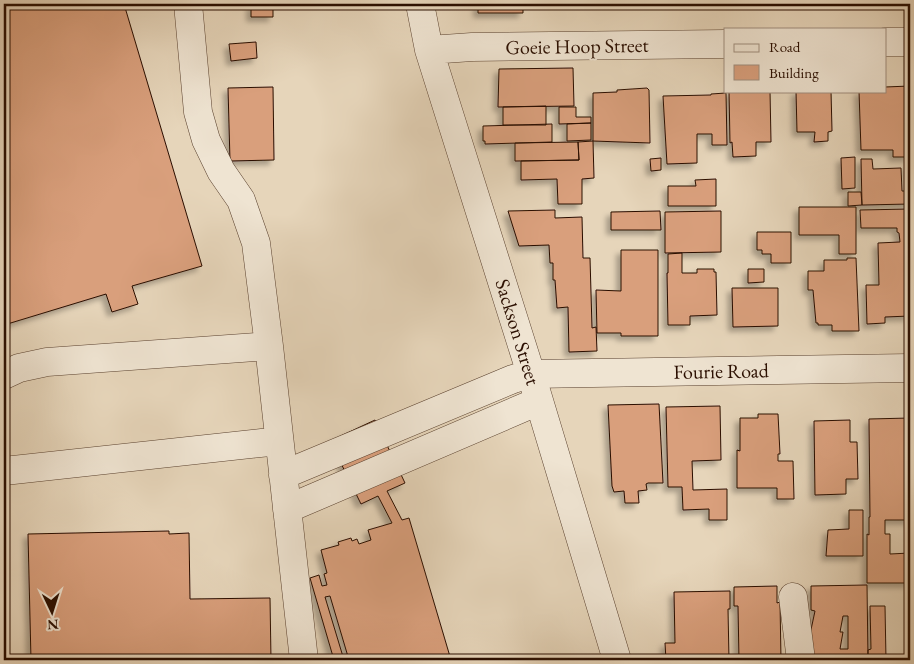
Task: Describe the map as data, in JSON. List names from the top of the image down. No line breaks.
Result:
{"streets":{"street":["Goeie Hoop Street","Sackson Street","Fourie Road"]},"crossings":[["Goeie Hoop Street","Sackson Street"],["Sackson Street","Fourie Road"]],"legend":["Road","Building"],"north":"bottom"}
